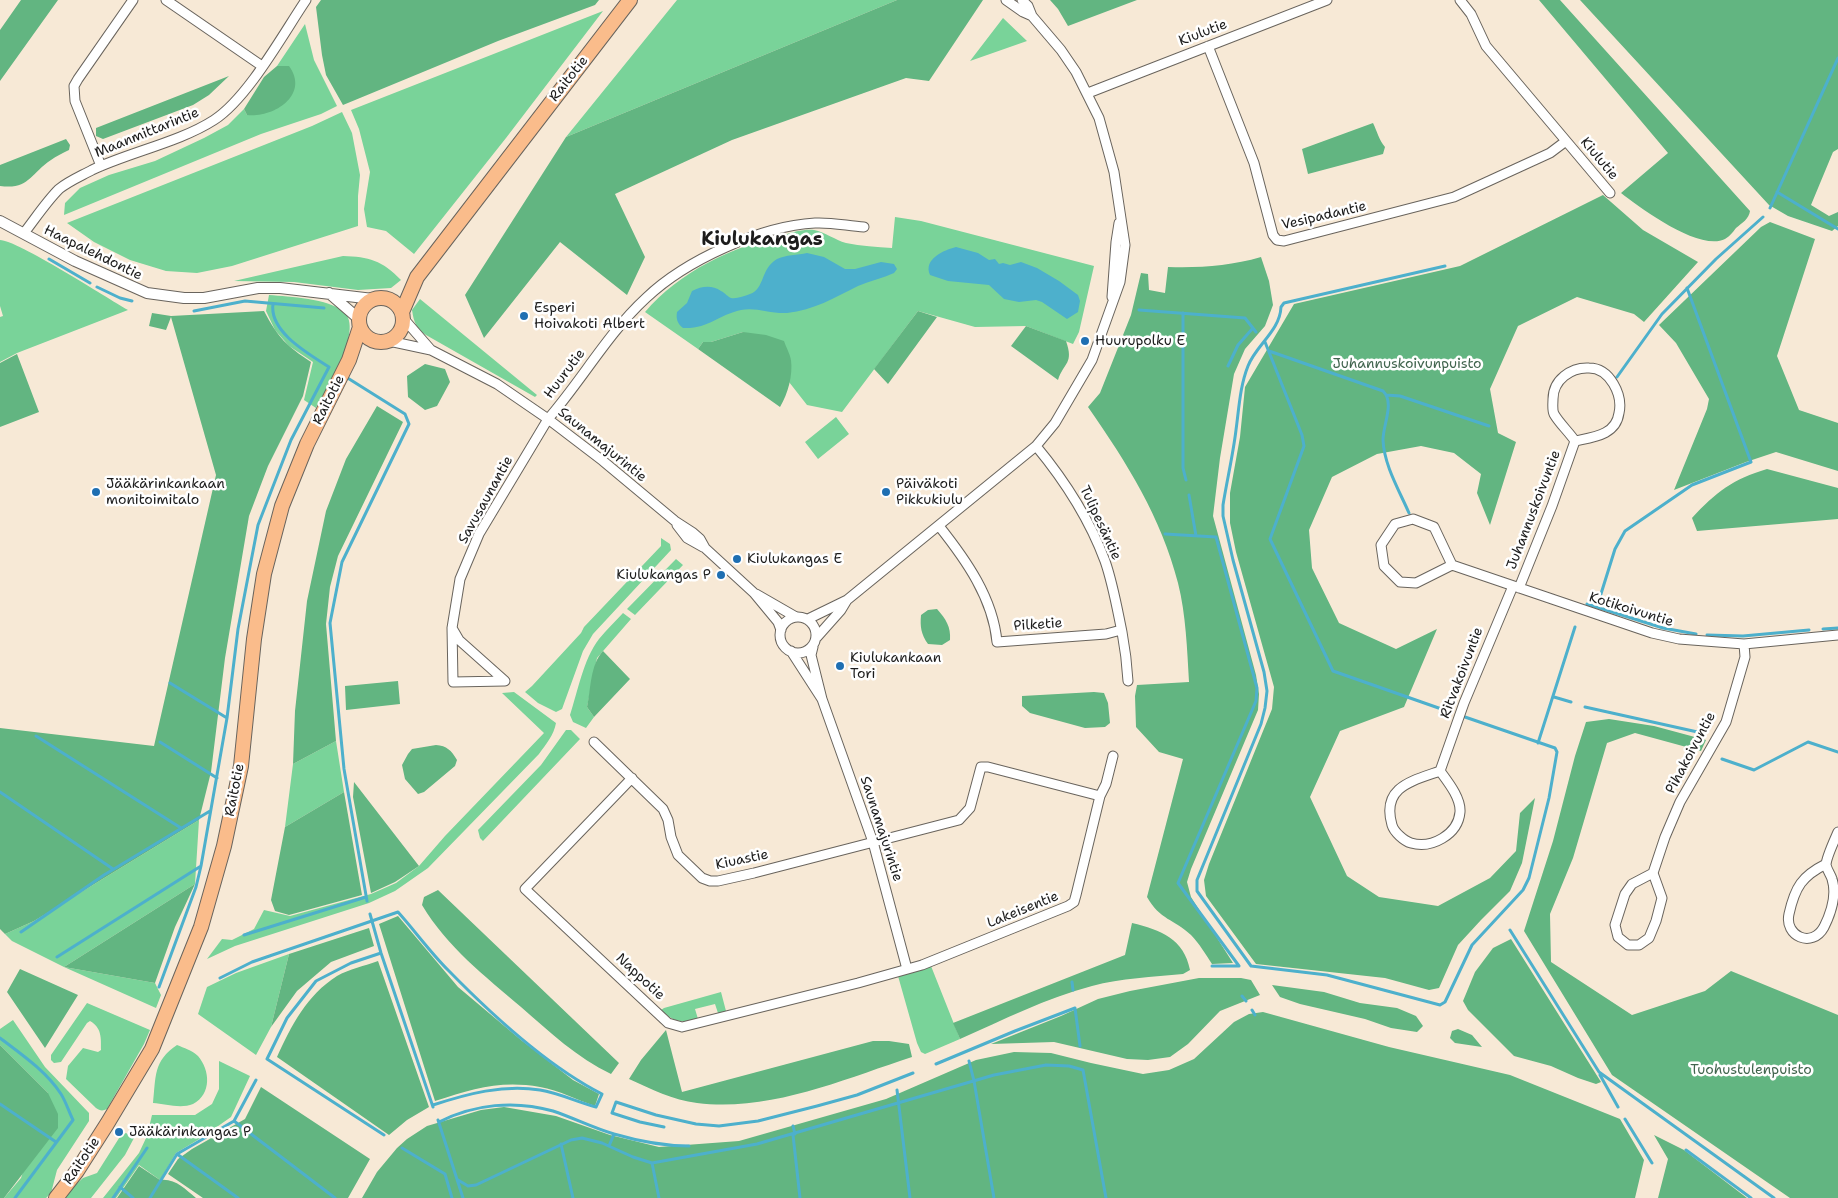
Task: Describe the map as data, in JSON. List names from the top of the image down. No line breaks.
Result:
{"streets":{"main road":["Raitotie"],"street":["Kiulutie","Maanmittarintie","Vesipadantie","Haapalehdontie","Huurutie","Saunamajurintie","Savusaunantie","Juhannuskoivuntie","Tulipesäntie","Kotikoivuntie","Pilketie","Ritvakoivuntie","Pihakoivuntie","Kiuastie","Lakeisentie","Nappotie"]},"crossings":[["Kiulutie","Vesipadantie"],["Raitotie","Haapalehdontie"],["Raitotie","Saunamajurintie"],["Maanmittarintie","Haapalehdontie"],["Haapalehdontie","Saunamajurintie"],["Huurutie","Saunamajurintie"],["Huurutie","Savusaunantie"],["Saunamajurintie","Savusaunantie"],["Saunamajurintie","Kiuastie"],["Saunamajurintie","Lakeisentie"],["Saunamajurintie","Nappotie"],["Juhannuskoivuntie","Kotikoivuntie"],["Juhannuskoivuntie","Ritvakoivuntie"],["Tulipesäntie","Pilketie"],["Kotikoivuntie","Ritvakoivuntie"],["Kotikoivuntie","Pihakoivuntie"],["Kiuastie","Nappotie"],["Lakeisentie","Nappotie"]],"districts":["Kiulukangas"],"parks":["Juhannuskoivunpuisto","Tuohustulenpuisto"],"places":["Esperi Hoivakoti Albert","Huurupolku E","Jääkärinkankaan monitoimitalo","Päiväkoti Pikkukiulu","Kiulukangas E","Kiulukangas P","Kiulukankaan Tori","Jääkärinkangas P"]}
